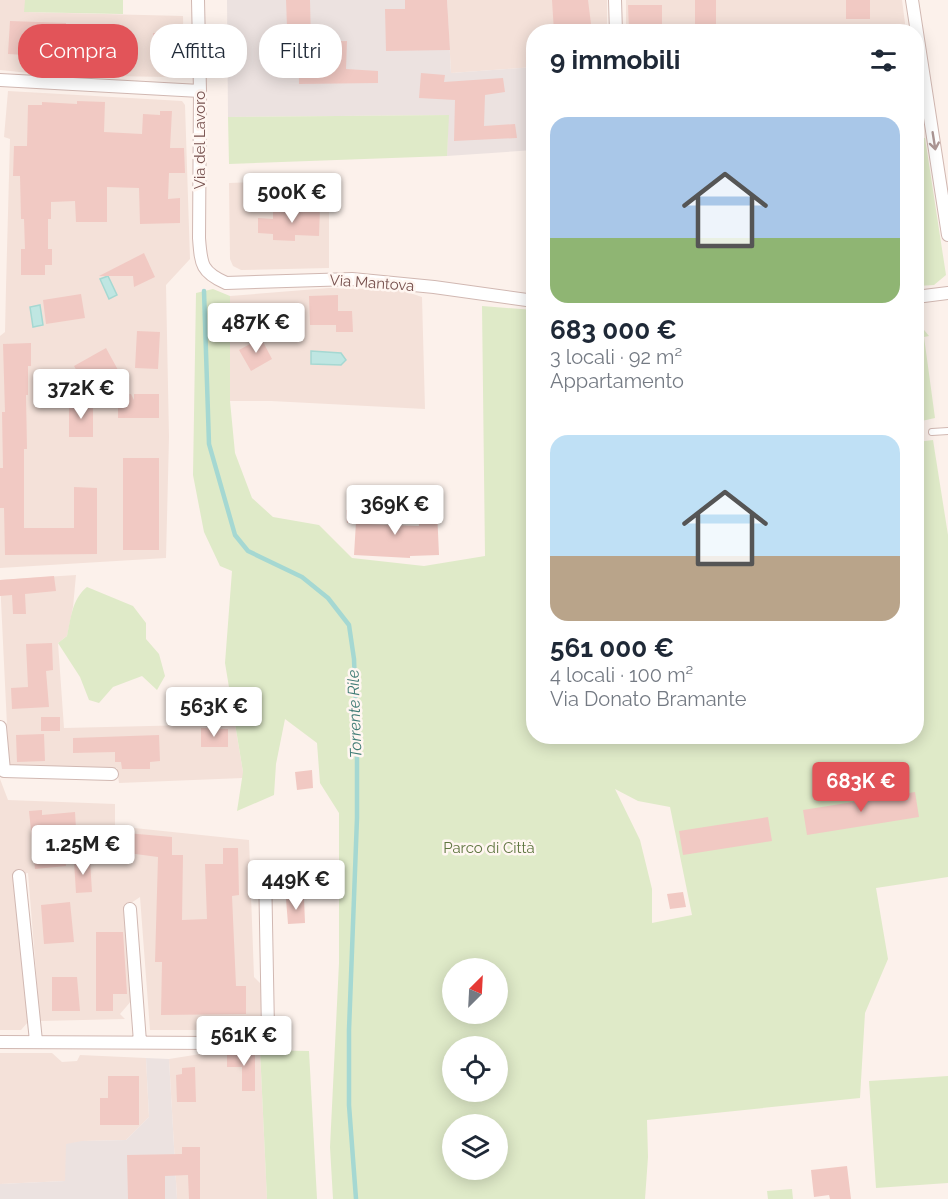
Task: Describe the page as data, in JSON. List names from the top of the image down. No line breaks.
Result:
{"streets":{"street":["Via del Lavoro","Via Mantova"]},"crossings":[["Via del Lavoro","Via Mantova"]],"water":["Torrente Rile"],"parks":["Parco di Città"],"north":"top right","page":{"chip":["Compra","Affitta","Filtri"],"heading":"9 immobili","list":[{"name":"683 000 €","note":"3 locali · 92 m² · Appartamento"},{"name":"561 000 €","note":"4 locali · 100 m² · Via Donato Bramante"}],"price":["500K €","487K €","372K €","369K €","563K €","683K €","1.25M €","449K €","561K €"]}}
